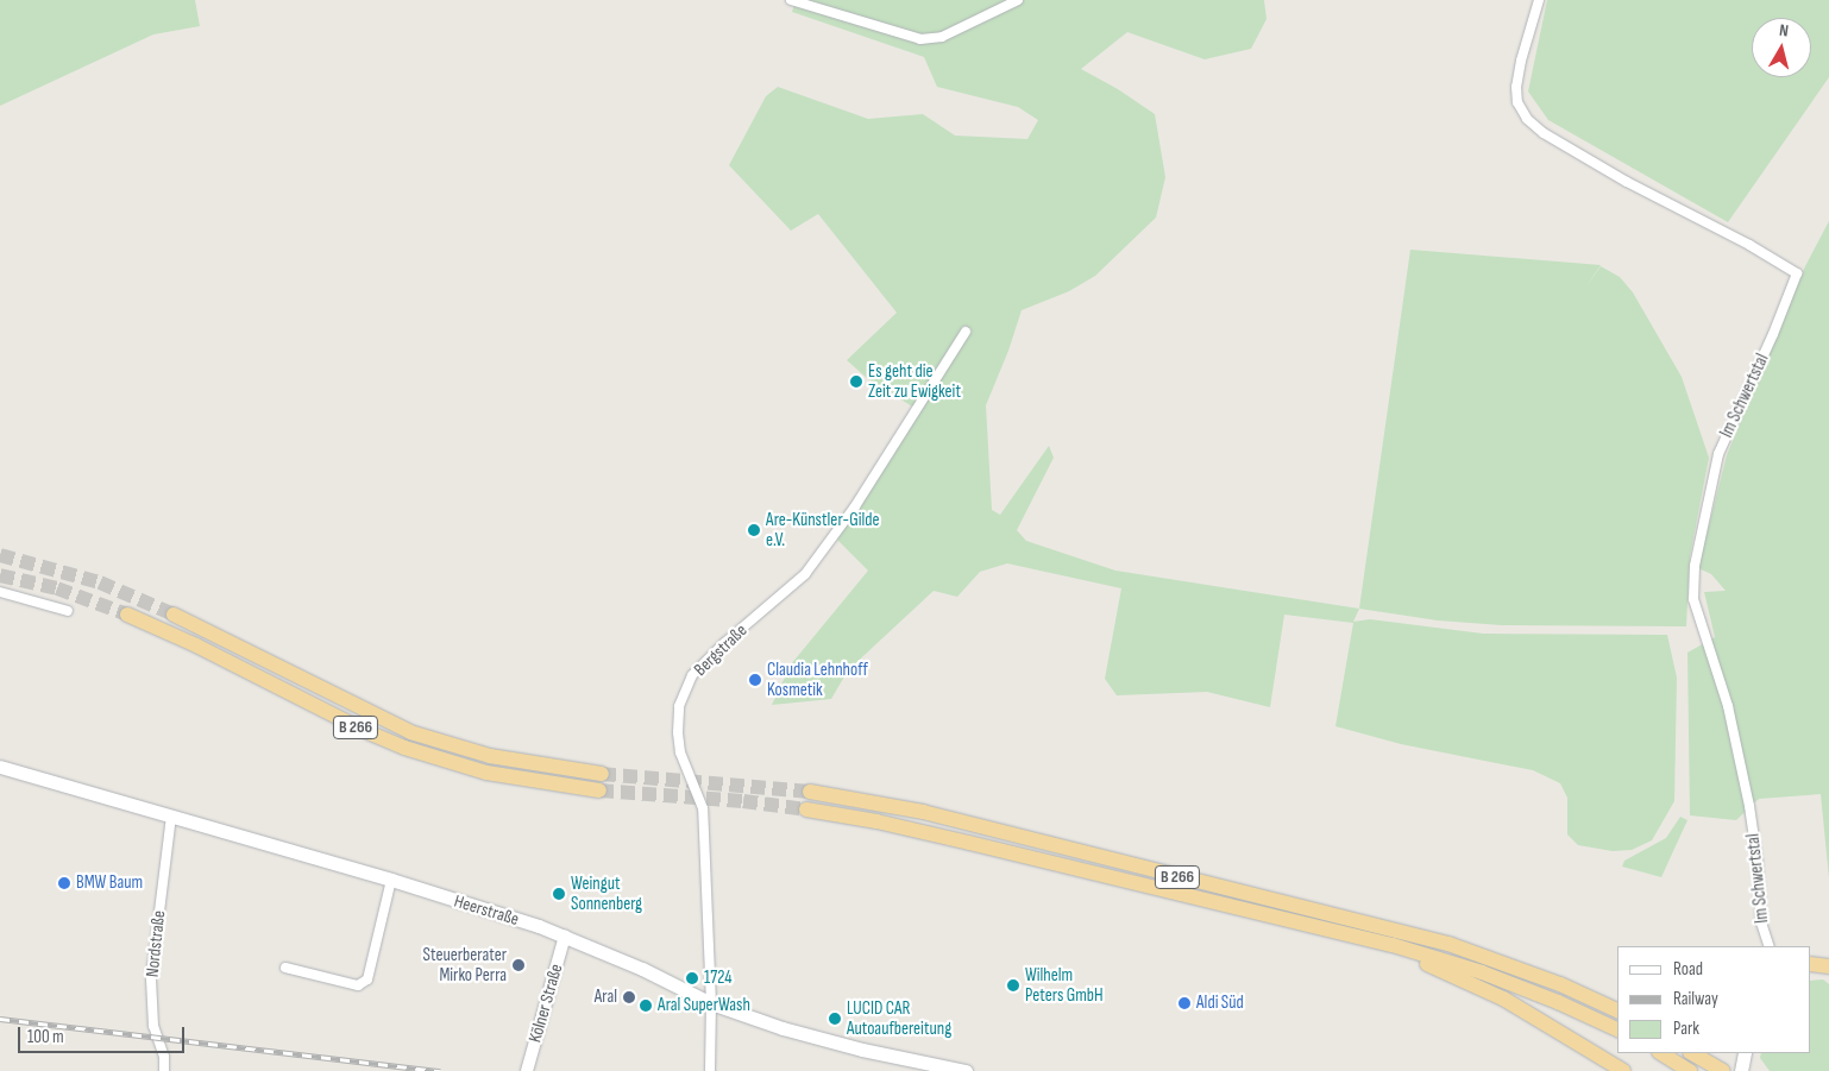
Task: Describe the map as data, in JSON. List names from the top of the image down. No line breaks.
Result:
{"streets":{"highway":["B 266"],"main road":["Heerstraße"],"street":["Im Schwertstal","Bergstraße","Nordstraße","Kölner Straße"]},"crossings":[["Bergstraße","Heerstraße"],["Heerstraße","Nordstraße"],["Heerstraße","Kölner Straße"]],"places":["Es geht die Zeit zu Ewigkeit","Are-Künstler-Gilde e.V.","Claudia Lehnhoff Kosmetik","BMW Baum","Weingut Sonnenberg","Steuerberater Mirko Perra","1724","Wilhelm Peters GmbH","Aral","Aldi Süd","Aral SuperWash","LUCID CAR Autoaufbereitung"],"legend":["Road","Railway","Park"],"scale_bar":"100 m","north":"top"}
